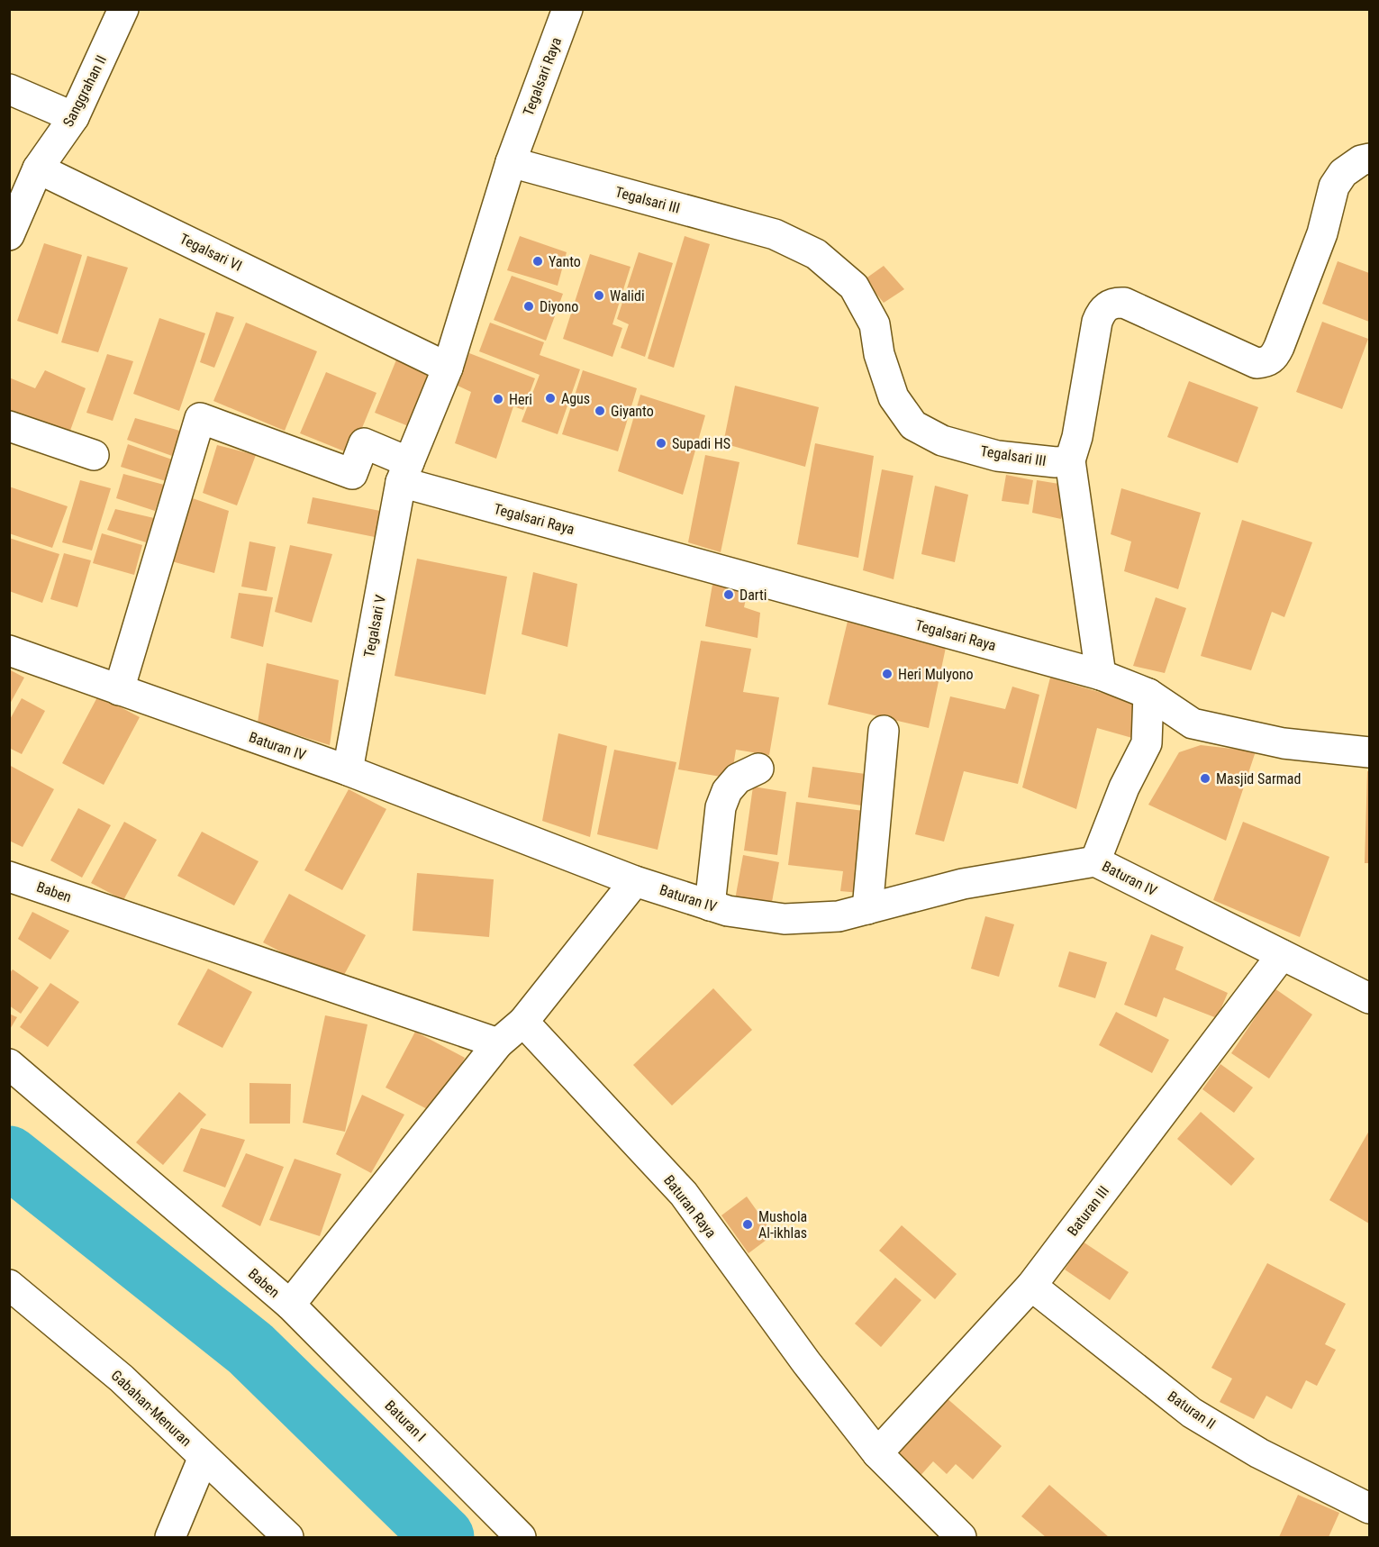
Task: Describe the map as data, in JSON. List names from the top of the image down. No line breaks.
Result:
{"streets":{"street":["Tegalsari Raya","Sanggrahan II","Tegalsari III","Tegalsari VI","Tegalsari V","Baturan IV","Baben","Baturan Raya","Baturan III","Gabahan-Menuran","Baturan II","Baturan I"]},"crossings":[["Tegalsari Raya","Tegalsari III"],["Tegalsari Raya","Tegalsari VI"],["Tegalsari Raya","Tegalsari V"],["Sanggrahan II","Tegalsari VI"],["Tegalsari V","Baturan IV"],["Baturan IV","Baturan III"],["Baben","Baturan Raya"],["Baben","Baturan I"],["Baturan Raya","Baturan III"],["Baturan III","Baturan II"]],"places":["Yanto","Walidi","Diyono","Agus","Heri","Giyanto","Supadi HS","Darti","Heri Mulyono","Masjid Sarmad","Mushola Al-ikhlas"]}
